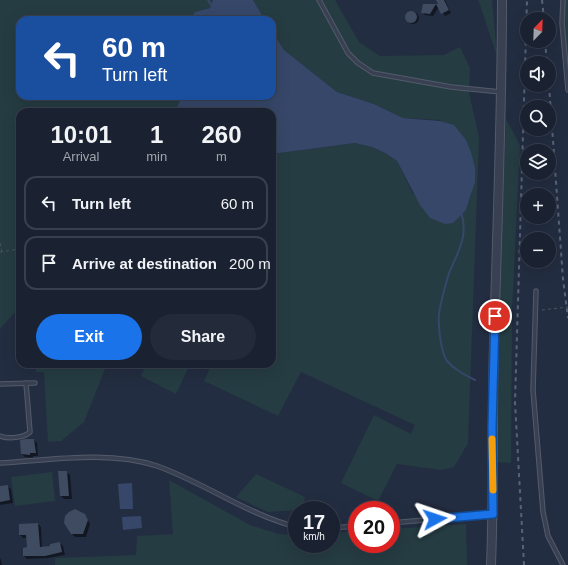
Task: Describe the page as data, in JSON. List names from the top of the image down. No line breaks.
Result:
{"north":"top right","page":{"map_buttons":["+","−"],"turn":["60 m","Turn left"],"eta":["10:01","Arrival","1","min","260","m"],"list":[{"name":"Turn left","value":"60 m"},{"name":"Arrive at destination","value":"200 m"}],"buttons":["Exit","Share"],"speed":"17 km/h","limit":"20"}}
